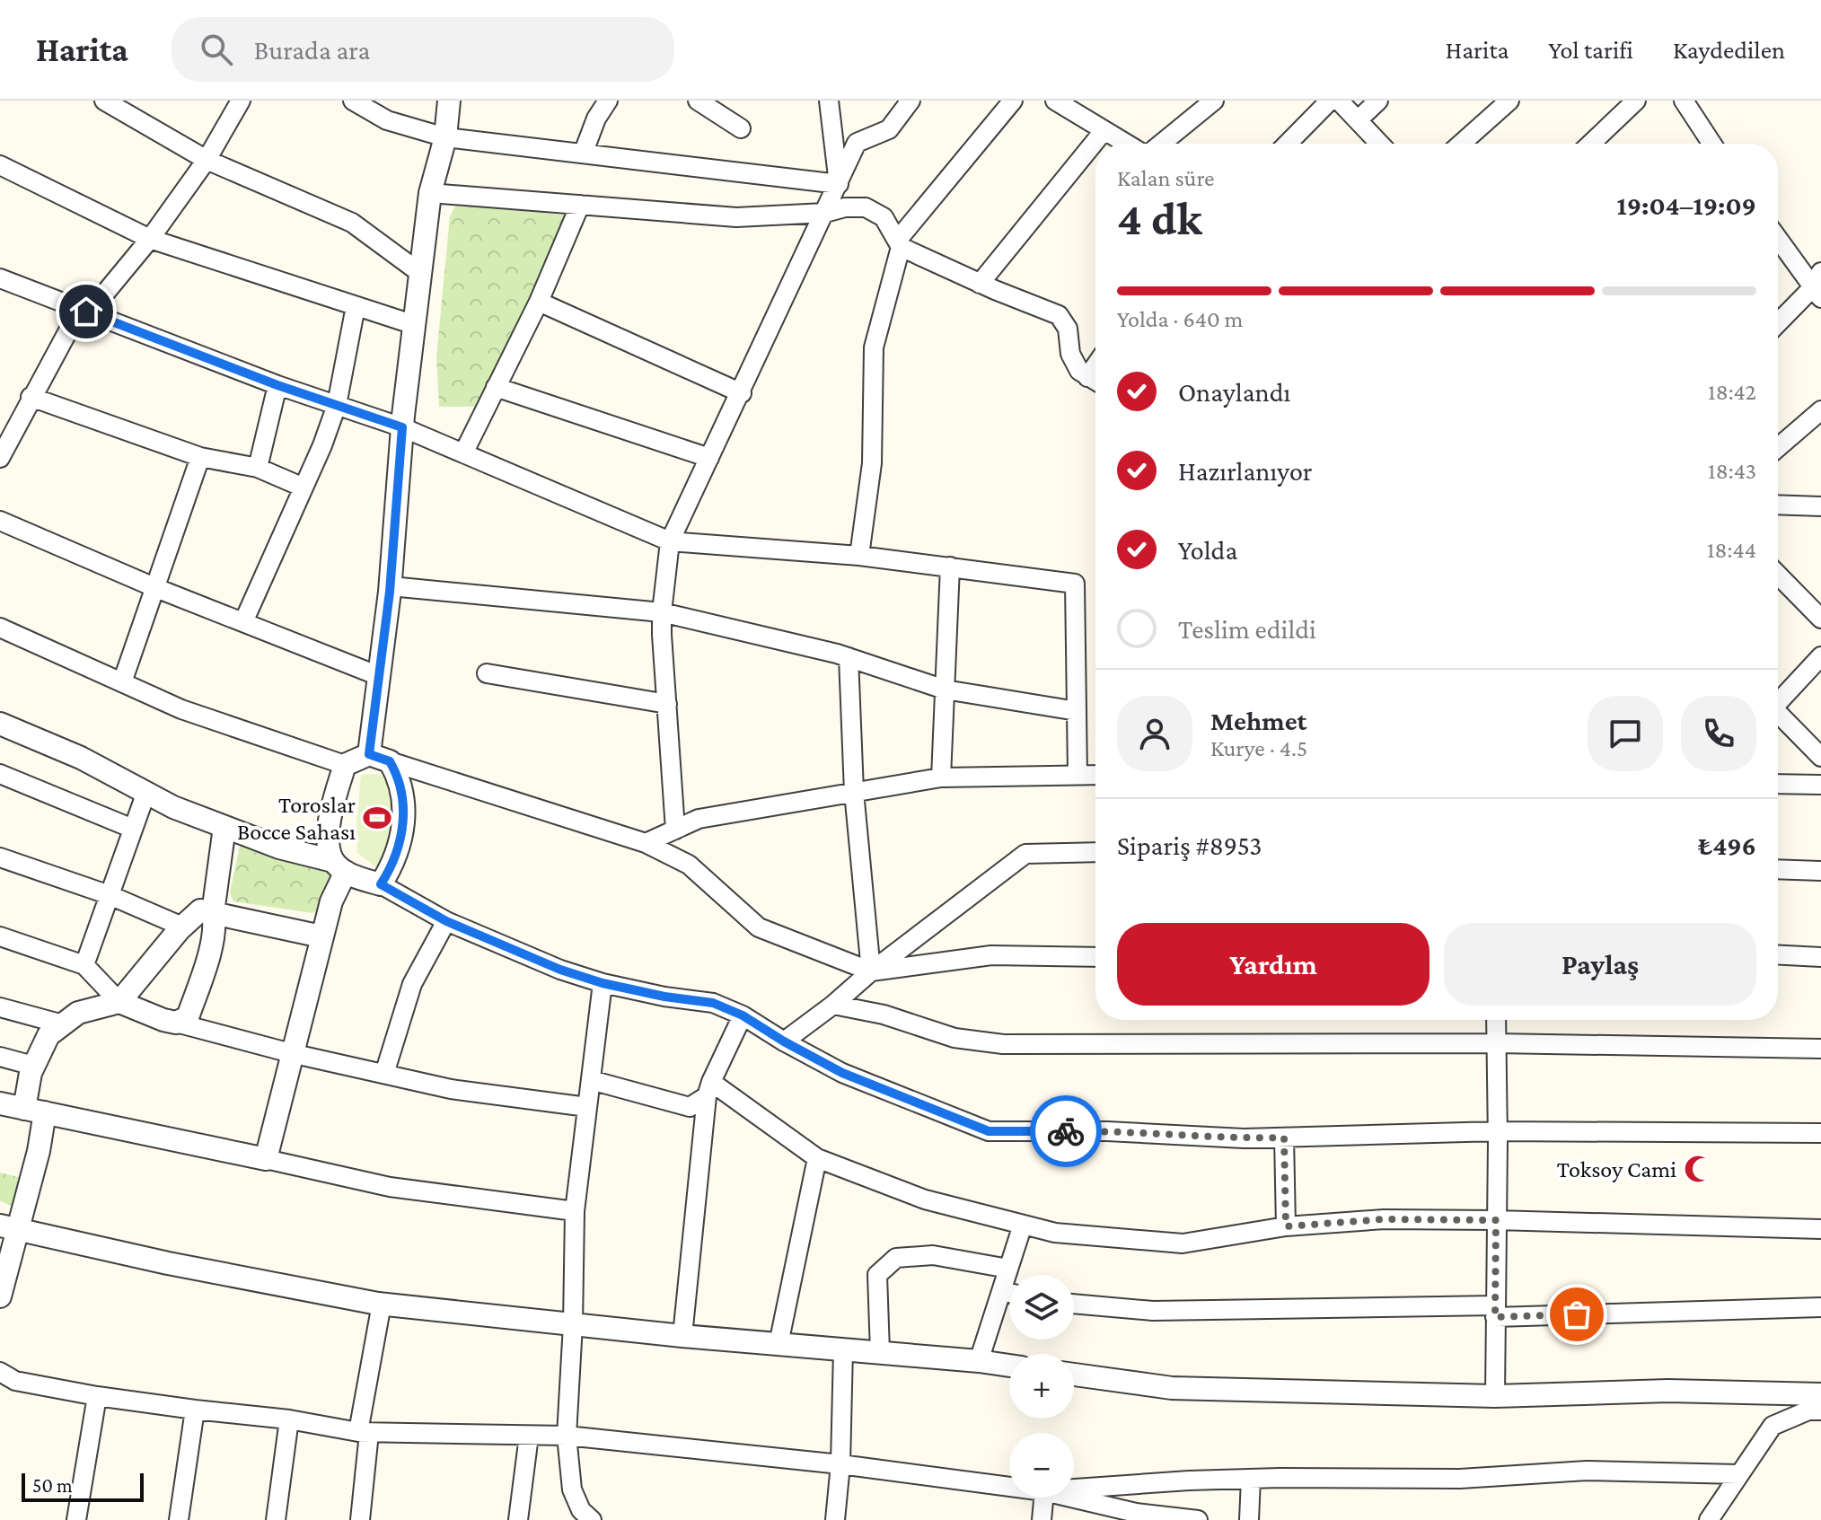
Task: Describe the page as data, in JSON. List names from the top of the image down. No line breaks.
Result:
{"places":{"sports":["Toroslar Bocce Sahası"],"mosque":["Toksoy Cami"]},"scale_bar":"50 m","page":{"header":"Harita","search":"Burada ara","nav":["Harita","Yol tarifi","Kaydedilen"],"heading":["4 dk","Kalan süre","19:04–19:09"],"panel":["Mehmet","Kurye · 4.5","Sipariş #8953","₺496"],"bar":"Yolda · 640 m","list":[["Onaylandı","18:42"],["Hazırlanıyor","18:43"],["Yolda","18:44"],"Teslim edildi"],"buttons":["Yardım","Paylaş"],"map_buttons":["+","−"],"scale":"50 m"}}
